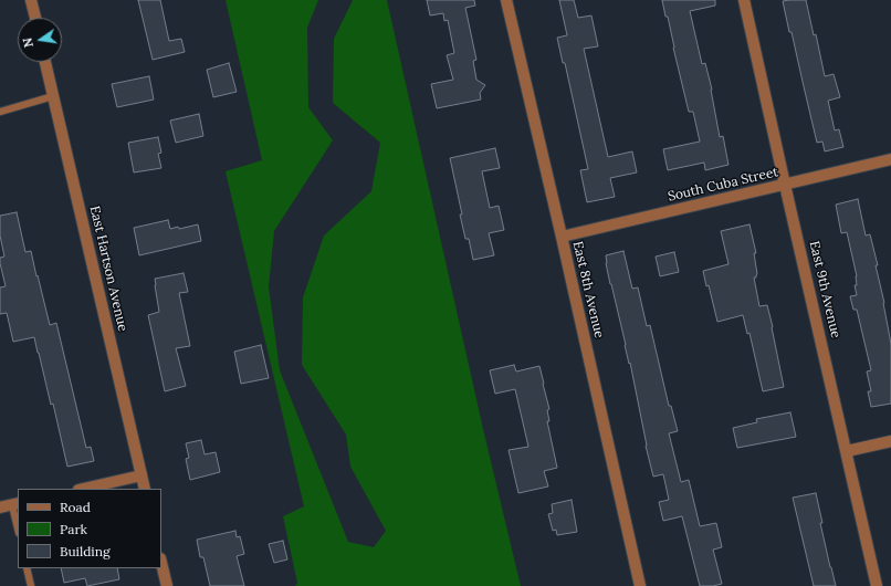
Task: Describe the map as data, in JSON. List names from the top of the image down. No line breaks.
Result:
{"streets":{"street":["South Cuba Street","East Hartson Avenue","East 8th Avenue","East 9th Avenue"]},"crossings":[["South Cuba Street","East 8th Avenue"],["South Cuba Street","East 9th Avenue"]],"legend":["Road","Park","Building"],"north":"left"}
